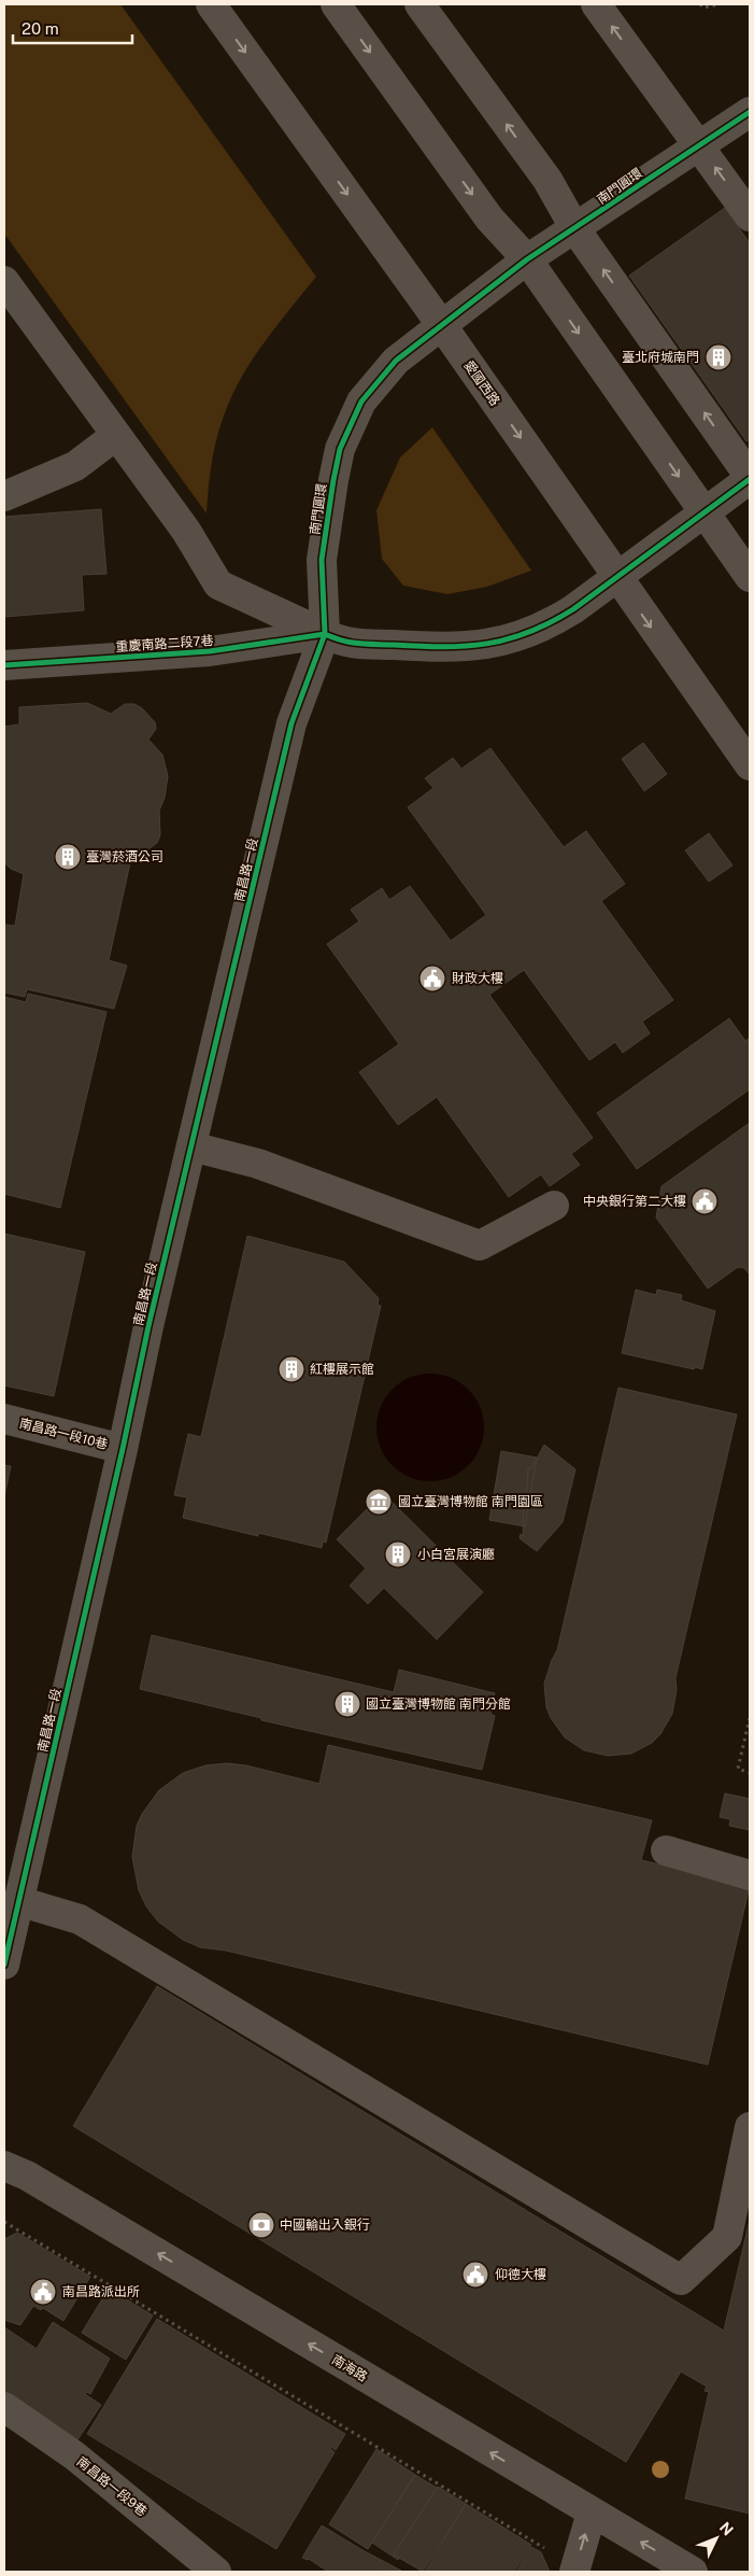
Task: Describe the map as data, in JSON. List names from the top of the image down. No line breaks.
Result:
{"streets":{"street":["南門圓環","愛國西路","重慶南路二段7巷","南昌路一段","南昌路一段10巷","南海路","南昌路一段9巷"]},"crossings":[["南門圓環","愛國西路"],["南門圓環","重慶南路二段7巷"],["南門圓環","南昌路一段"],["重慶南路二段7巷","南昌路一段"],["南昌路一段","南昌路一段10巷"]],"one_way":["南海路"],"places":{"building":["臺北府城南門","臺灣菸酒公司","紅樓展示館","小白宮展演廳","國立臺灣博物館 南門分館"],"public building":["財政大樓","中央銀行第二大樓","仰德大樓","南昌路派出所"],"museum":["國立臺灣博物館 南門園區"],"bank":["中國輸出入銀行"]},"scale_bar":"20 m","north":"top right"}
